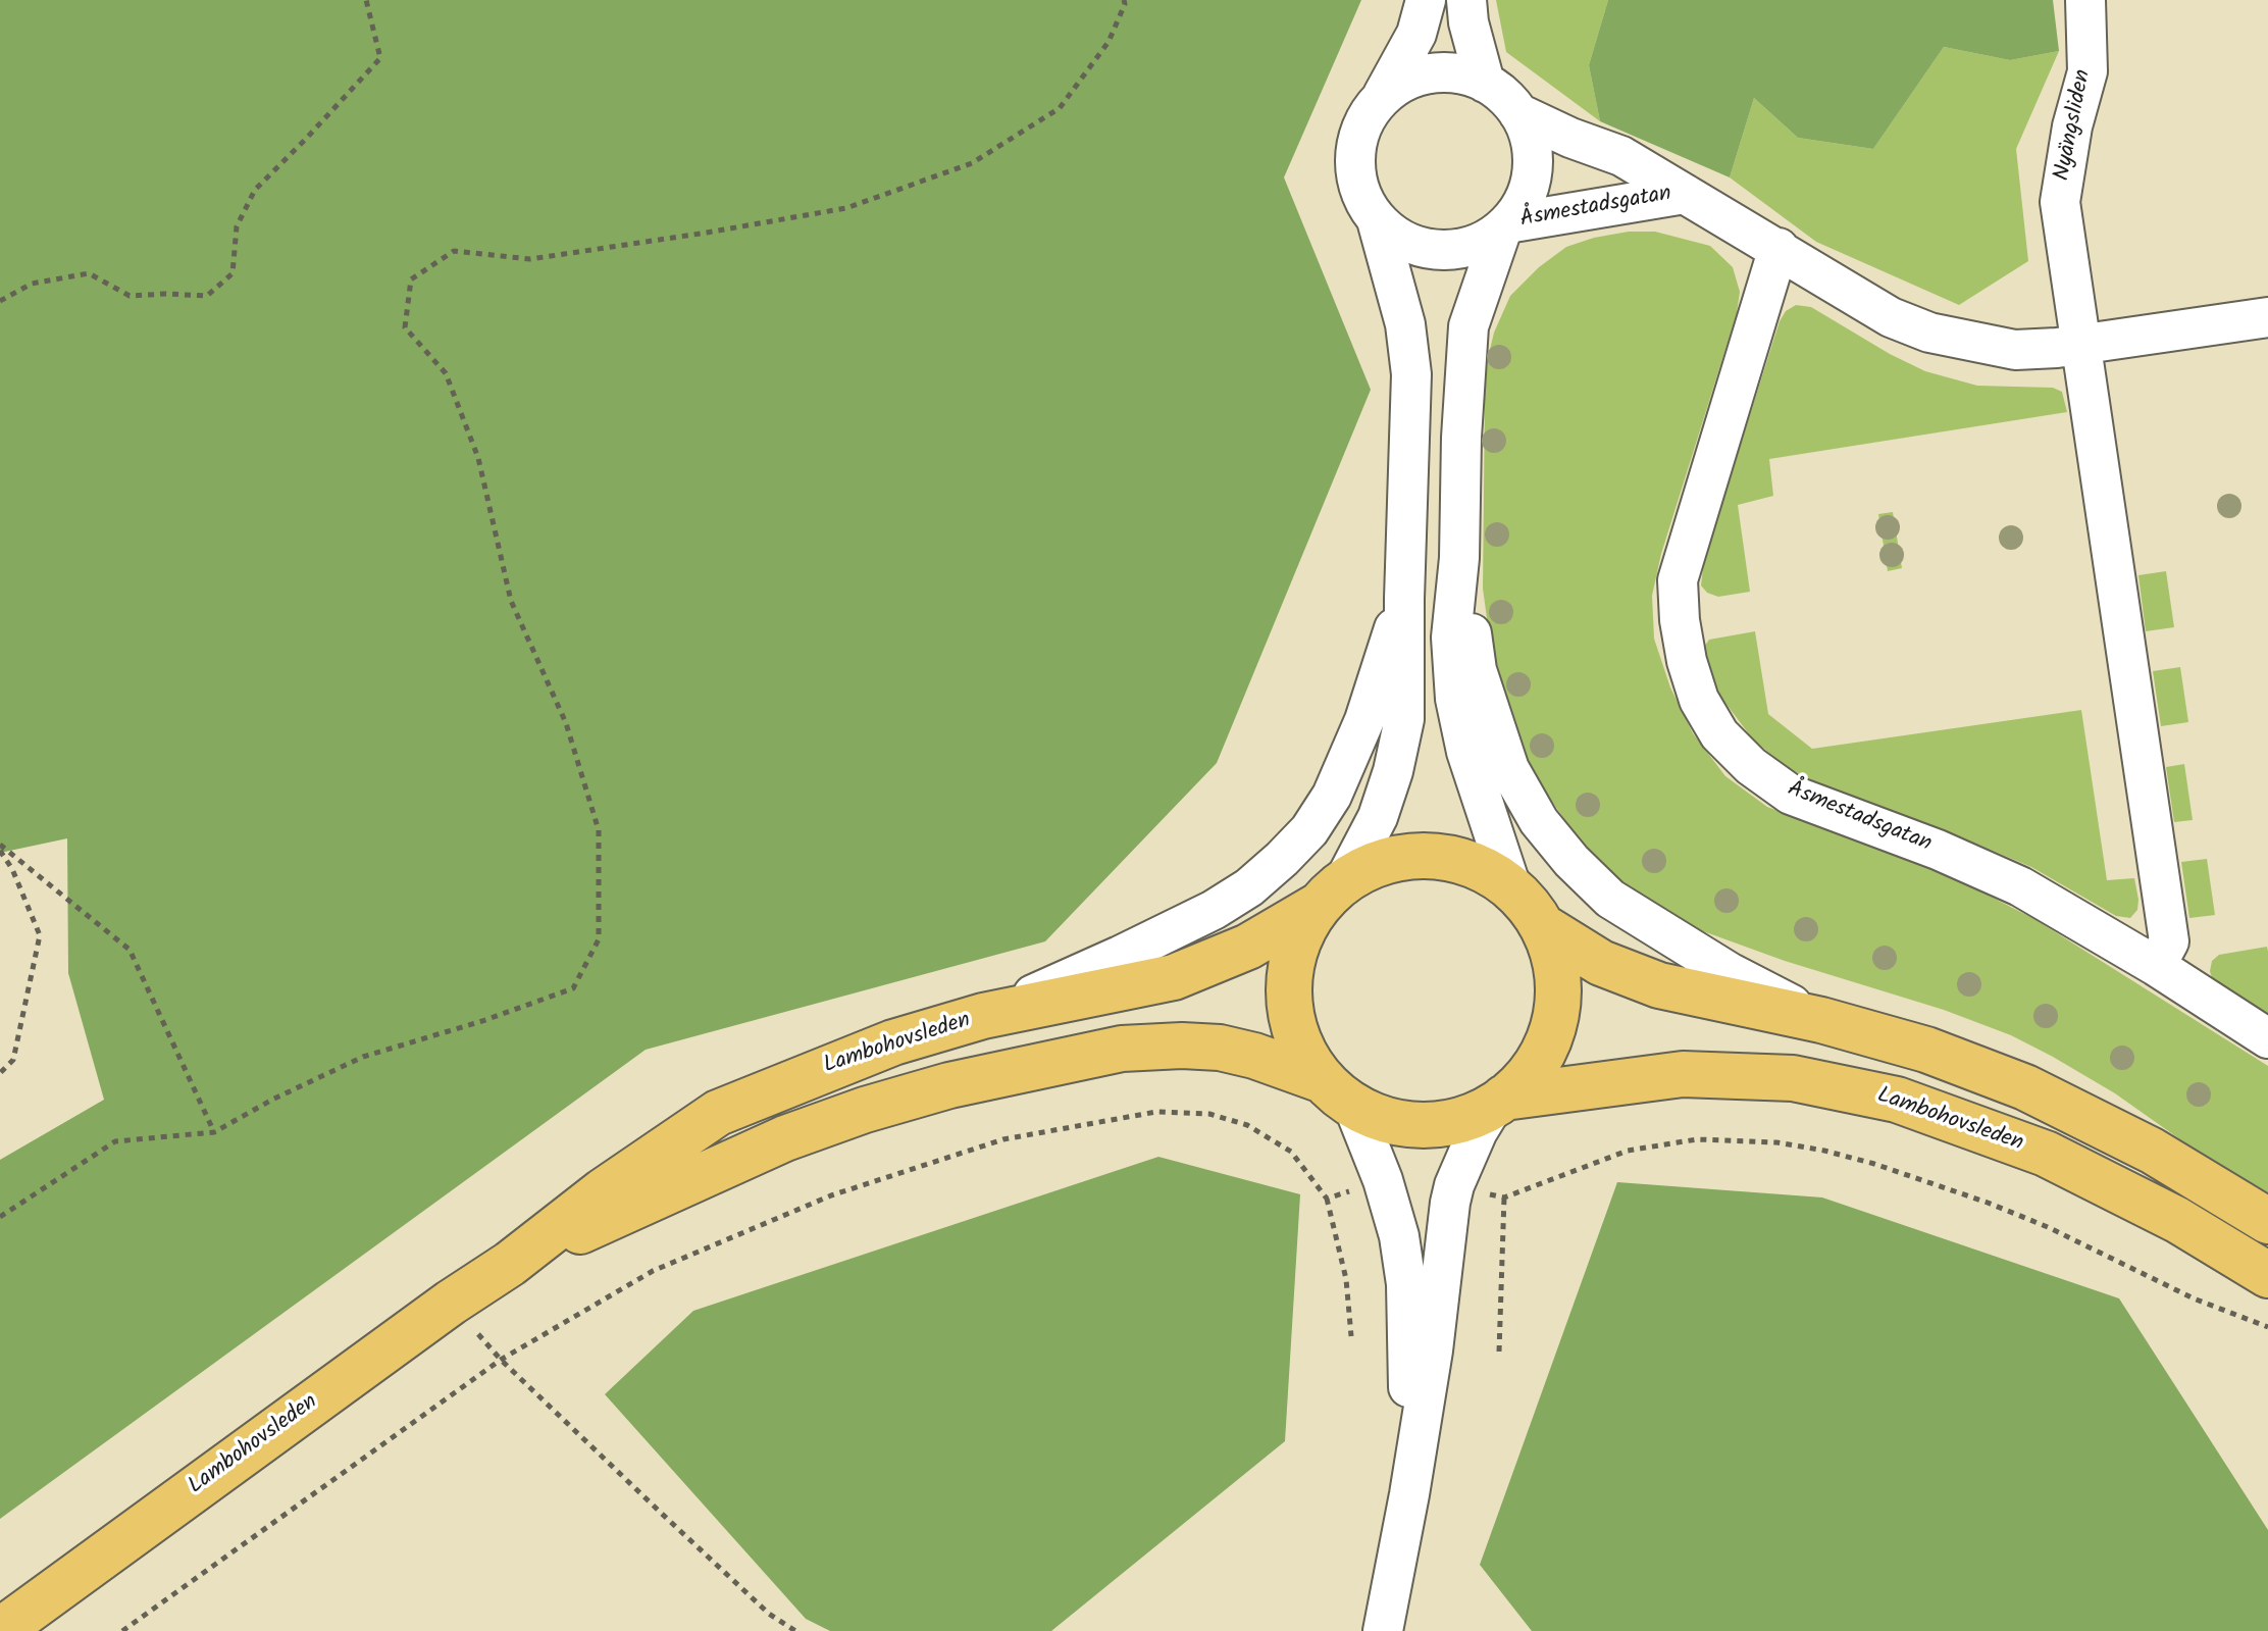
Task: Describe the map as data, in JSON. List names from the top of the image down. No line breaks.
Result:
{"streets":{"main road":["Lambohovsleden"],"street":["Nyängsliden","Åsmestadsgatan"]},"crossings":[["Nyängsliden","Åsmestadsgatan"],["Åsmestadsgatan","Lambohovsleden"]]}
